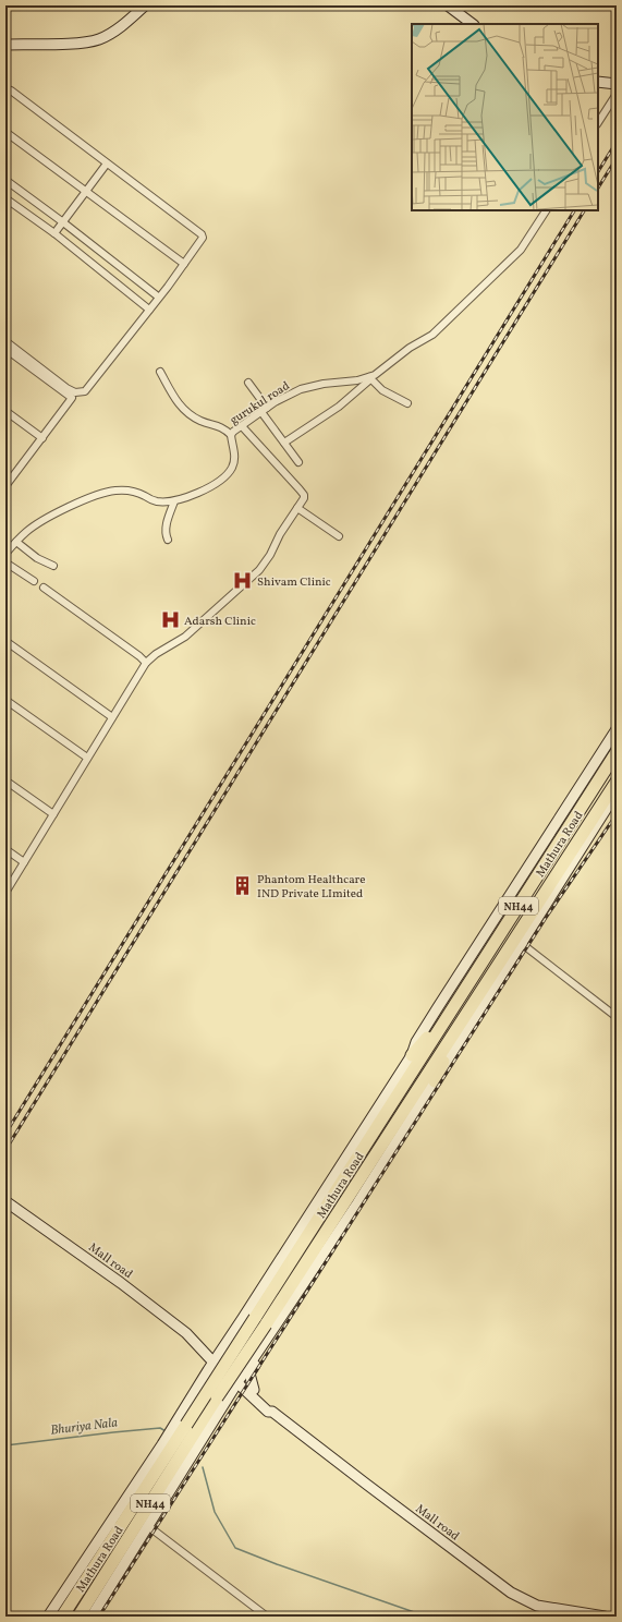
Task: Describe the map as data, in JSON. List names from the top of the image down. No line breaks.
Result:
{"streets":{"highway":["Mathura Road","NH44"],"main road":["Mall road"],"street":["gurukul road"]},"water":["Bhuriya Nala"],"places":{"hospital":["Shivam Clinic","Adarsh Clinic"],"building":["Phantom Healthcare IND Private LImited"]}}
